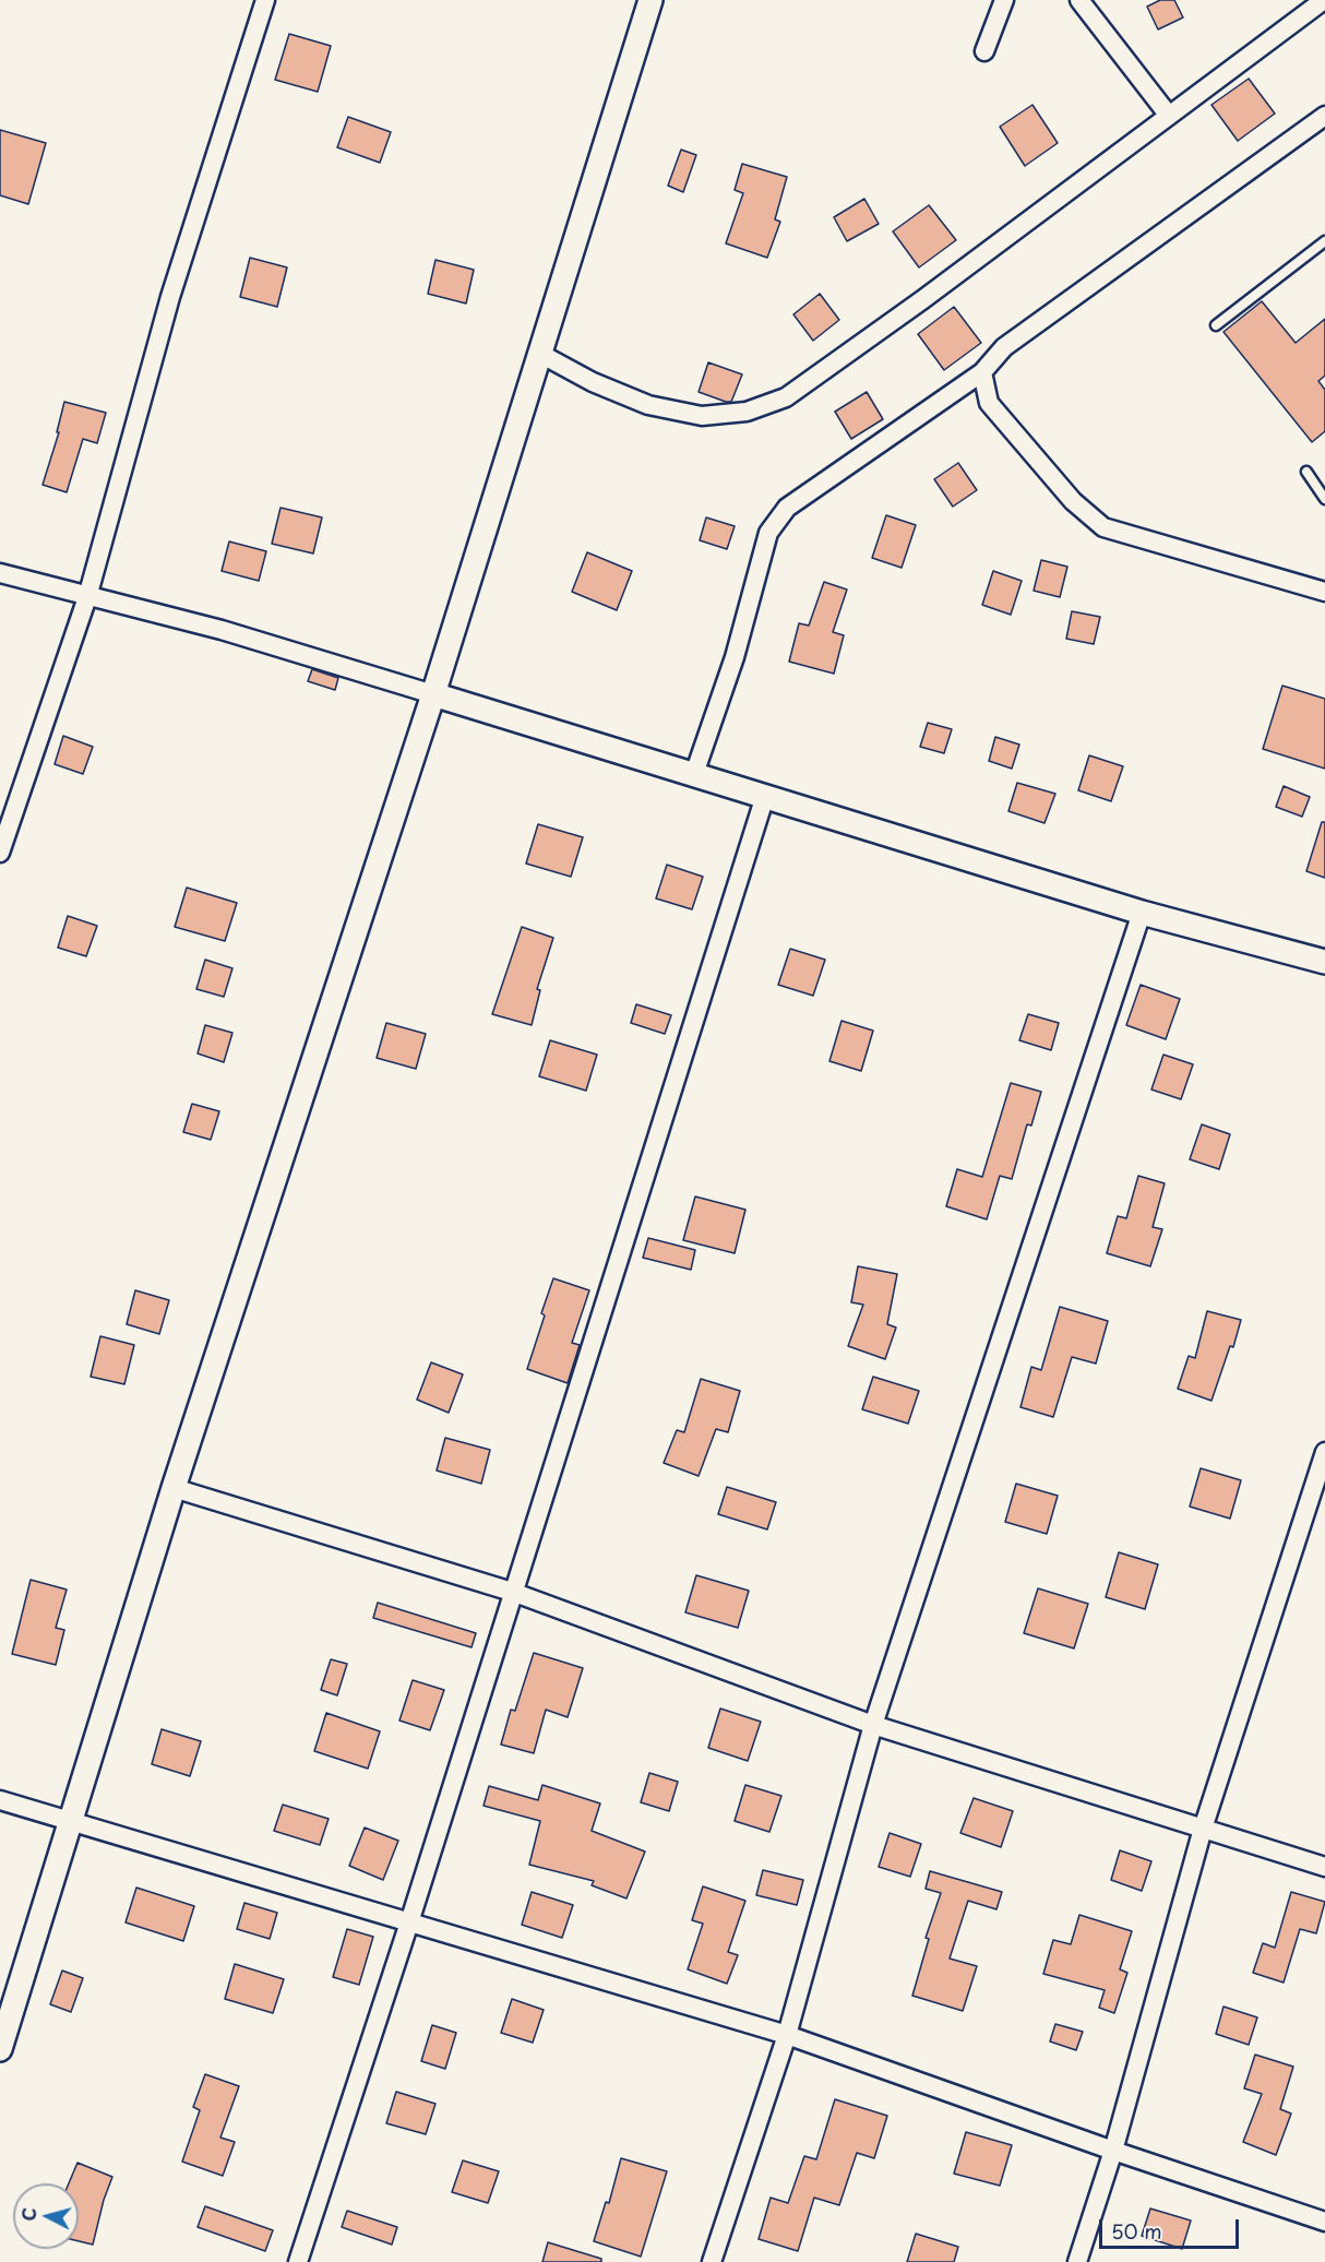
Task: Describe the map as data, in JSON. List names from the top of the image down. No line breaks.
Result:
{"scale_bar":"50 m","north":"left"}
